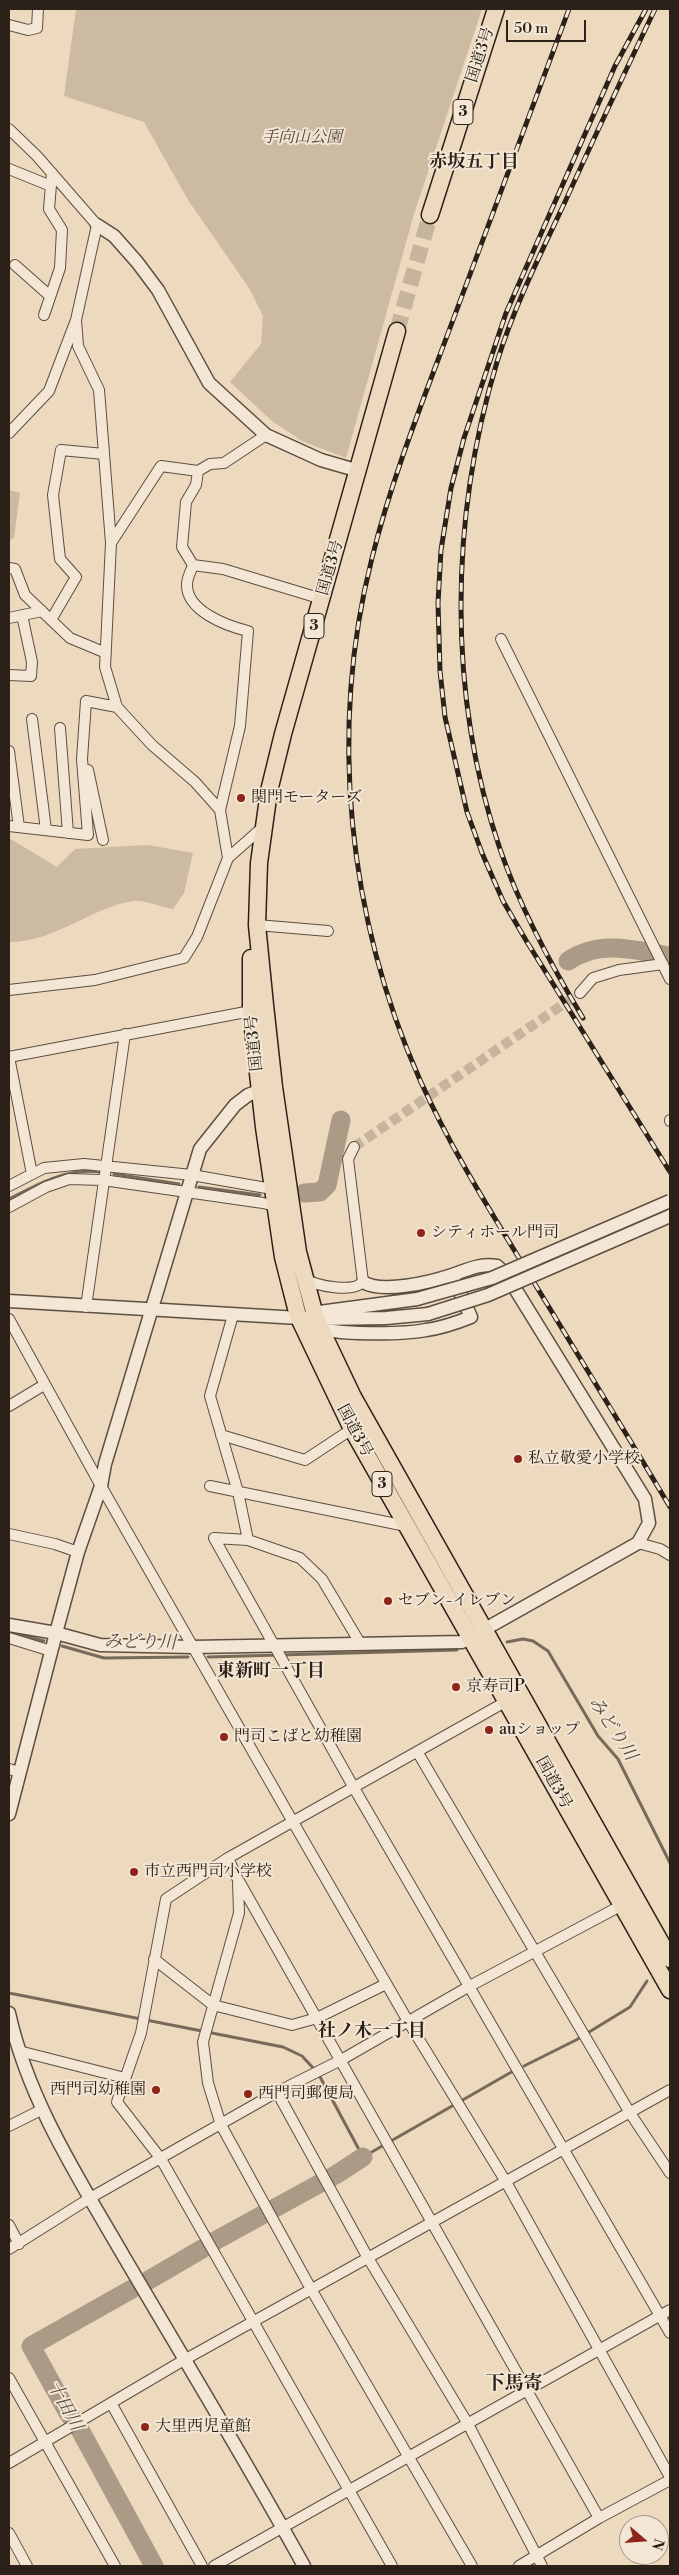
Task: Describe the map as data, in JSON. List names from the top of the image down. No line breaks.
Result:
{"streets":{"highway":["国道3号","3"]},"districts":["赤坂五丁目","東新町一丁目","社ノ木一丁目","下馬寄"],"water":["みどり川","十田川"],"parks":["手向山公園"],"places":["関門モーターズ","シティホール門司","私立敬愛小学校","セブン-イレブン","京寿司P","auショップ","門司こばと幼稚園","市立西門司小学校","西門司幼稚園","西門司郵便局","大里西児童館"],"scale_bar":"50 m","north":"right"}
